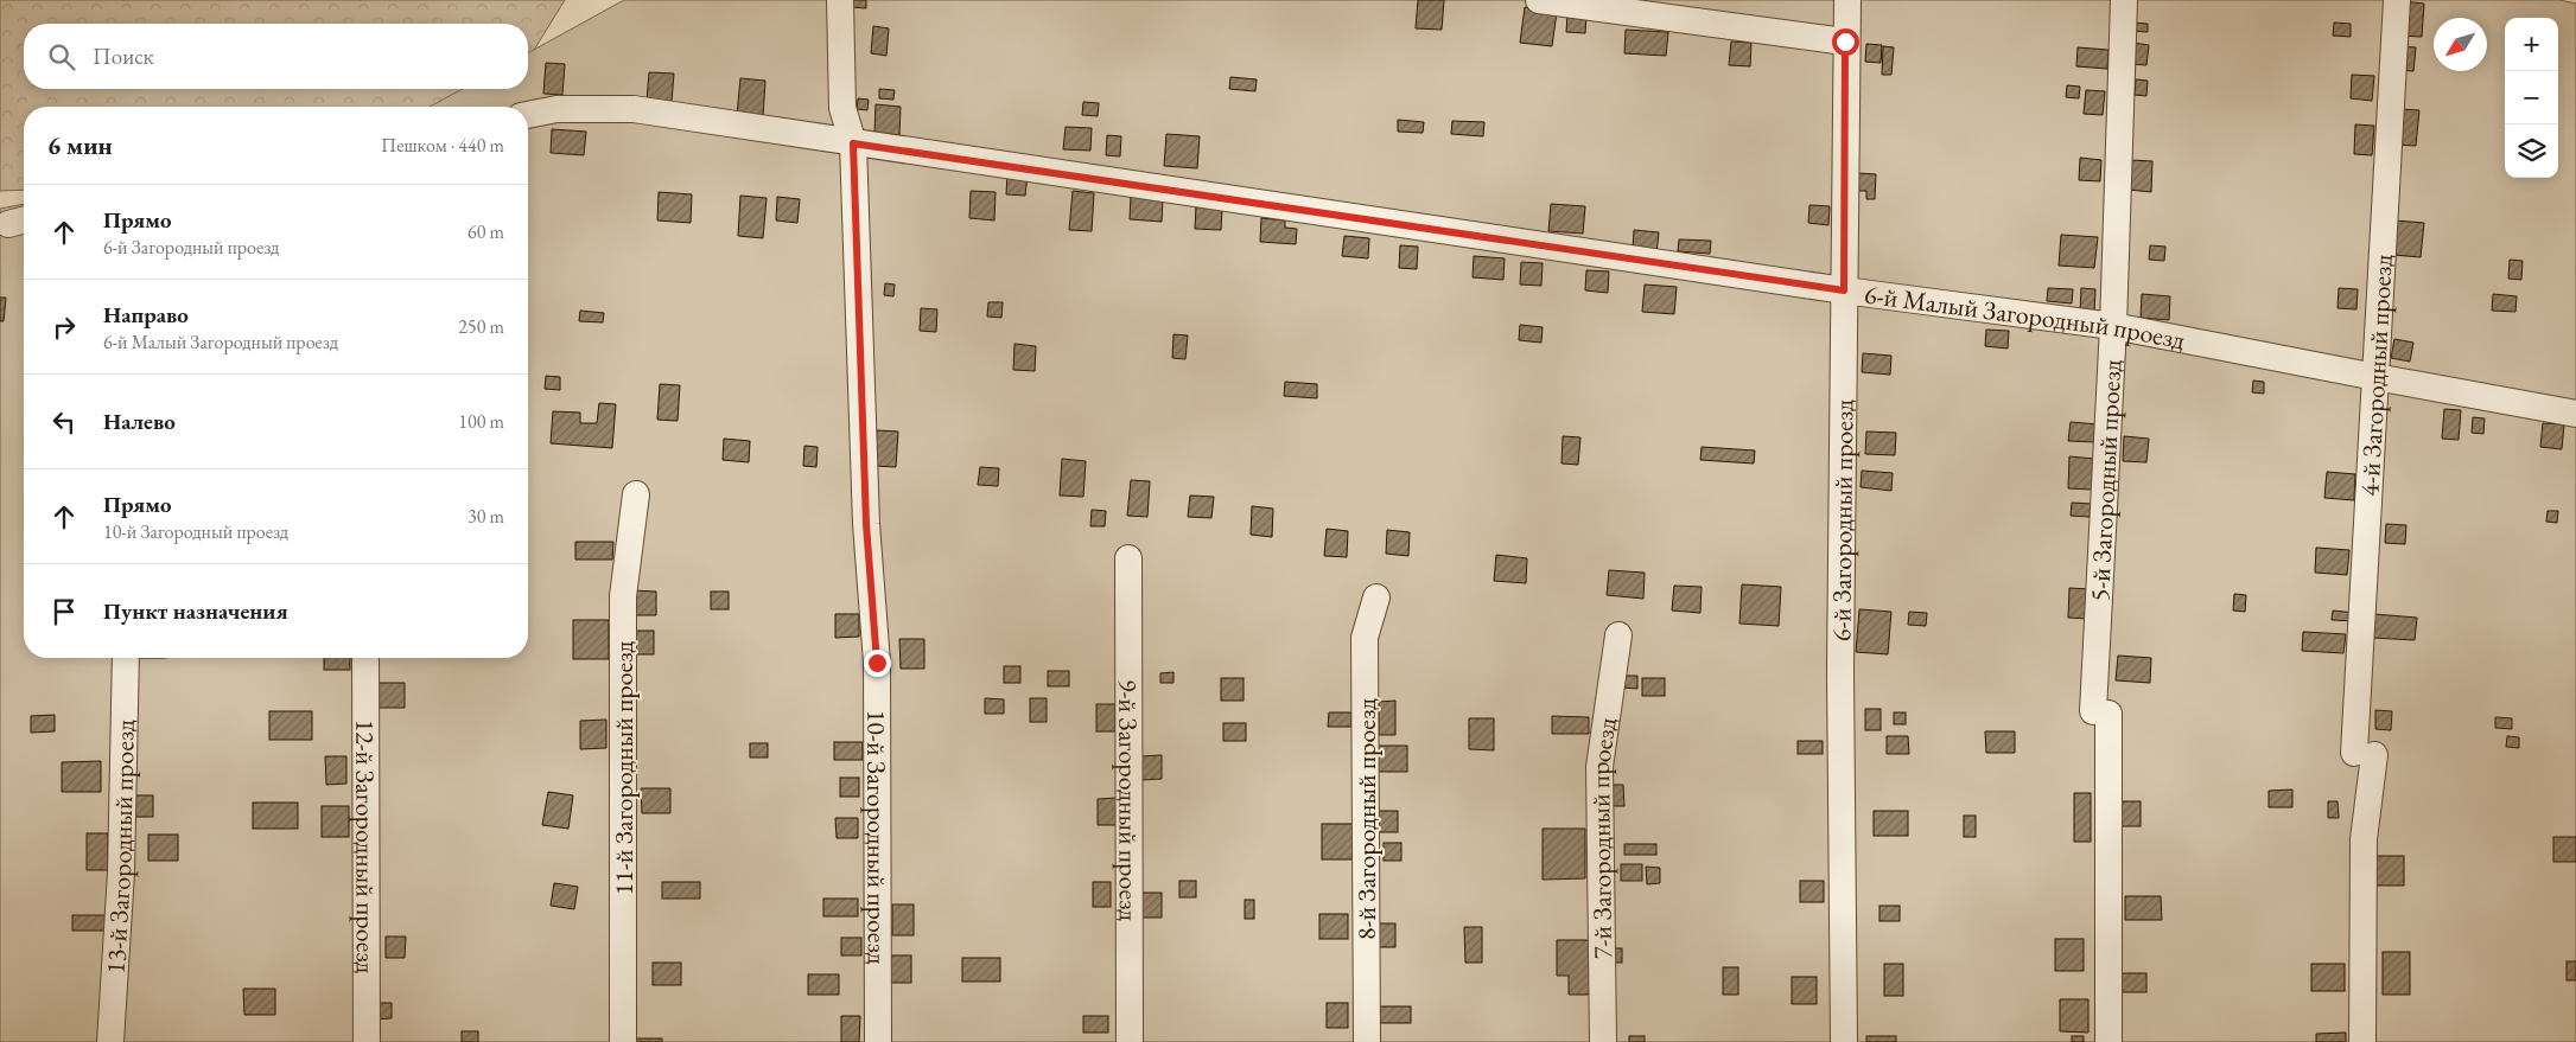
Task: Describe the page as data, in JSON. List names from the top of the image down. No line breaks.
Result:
{"streets":{"lane":["6-й Малый Загородный проезд","4-й Загородный проезд","5-й Загородный проезд","6-й Загородный проезд","11-й Загородный проезд","9-й Загородный проезд","8-й Загородный проезд","10-й Загородный проезд","7-й Загородный проезд","13-й Загородный проезд","12-й Загородный проезд"]},"crossings":[["6-й Малый Загородный проезд","4-й Загородный проезд"],["6-й Малый Загородный проезд","5-й Загородный проезд"],["6-й Малый Загородный проезд","6-й Загородный проезд"],["6-й Малый Загородный проезд","10-й Загородный проезд"]],"north":"bottom left","page":{"map_buttons":["+","−"],"search":"Поиск","heading":["6 мин","Пешком · 440 m"],"list":[["Прямо","6-й Загородный проезд","60 m"],["Направо","6-й Малый Загородный проезд","250 m"],["Налево","100 m"],["Прямо","10-й Загородный проезд","30 m"],"Пункт назначения"]}}
